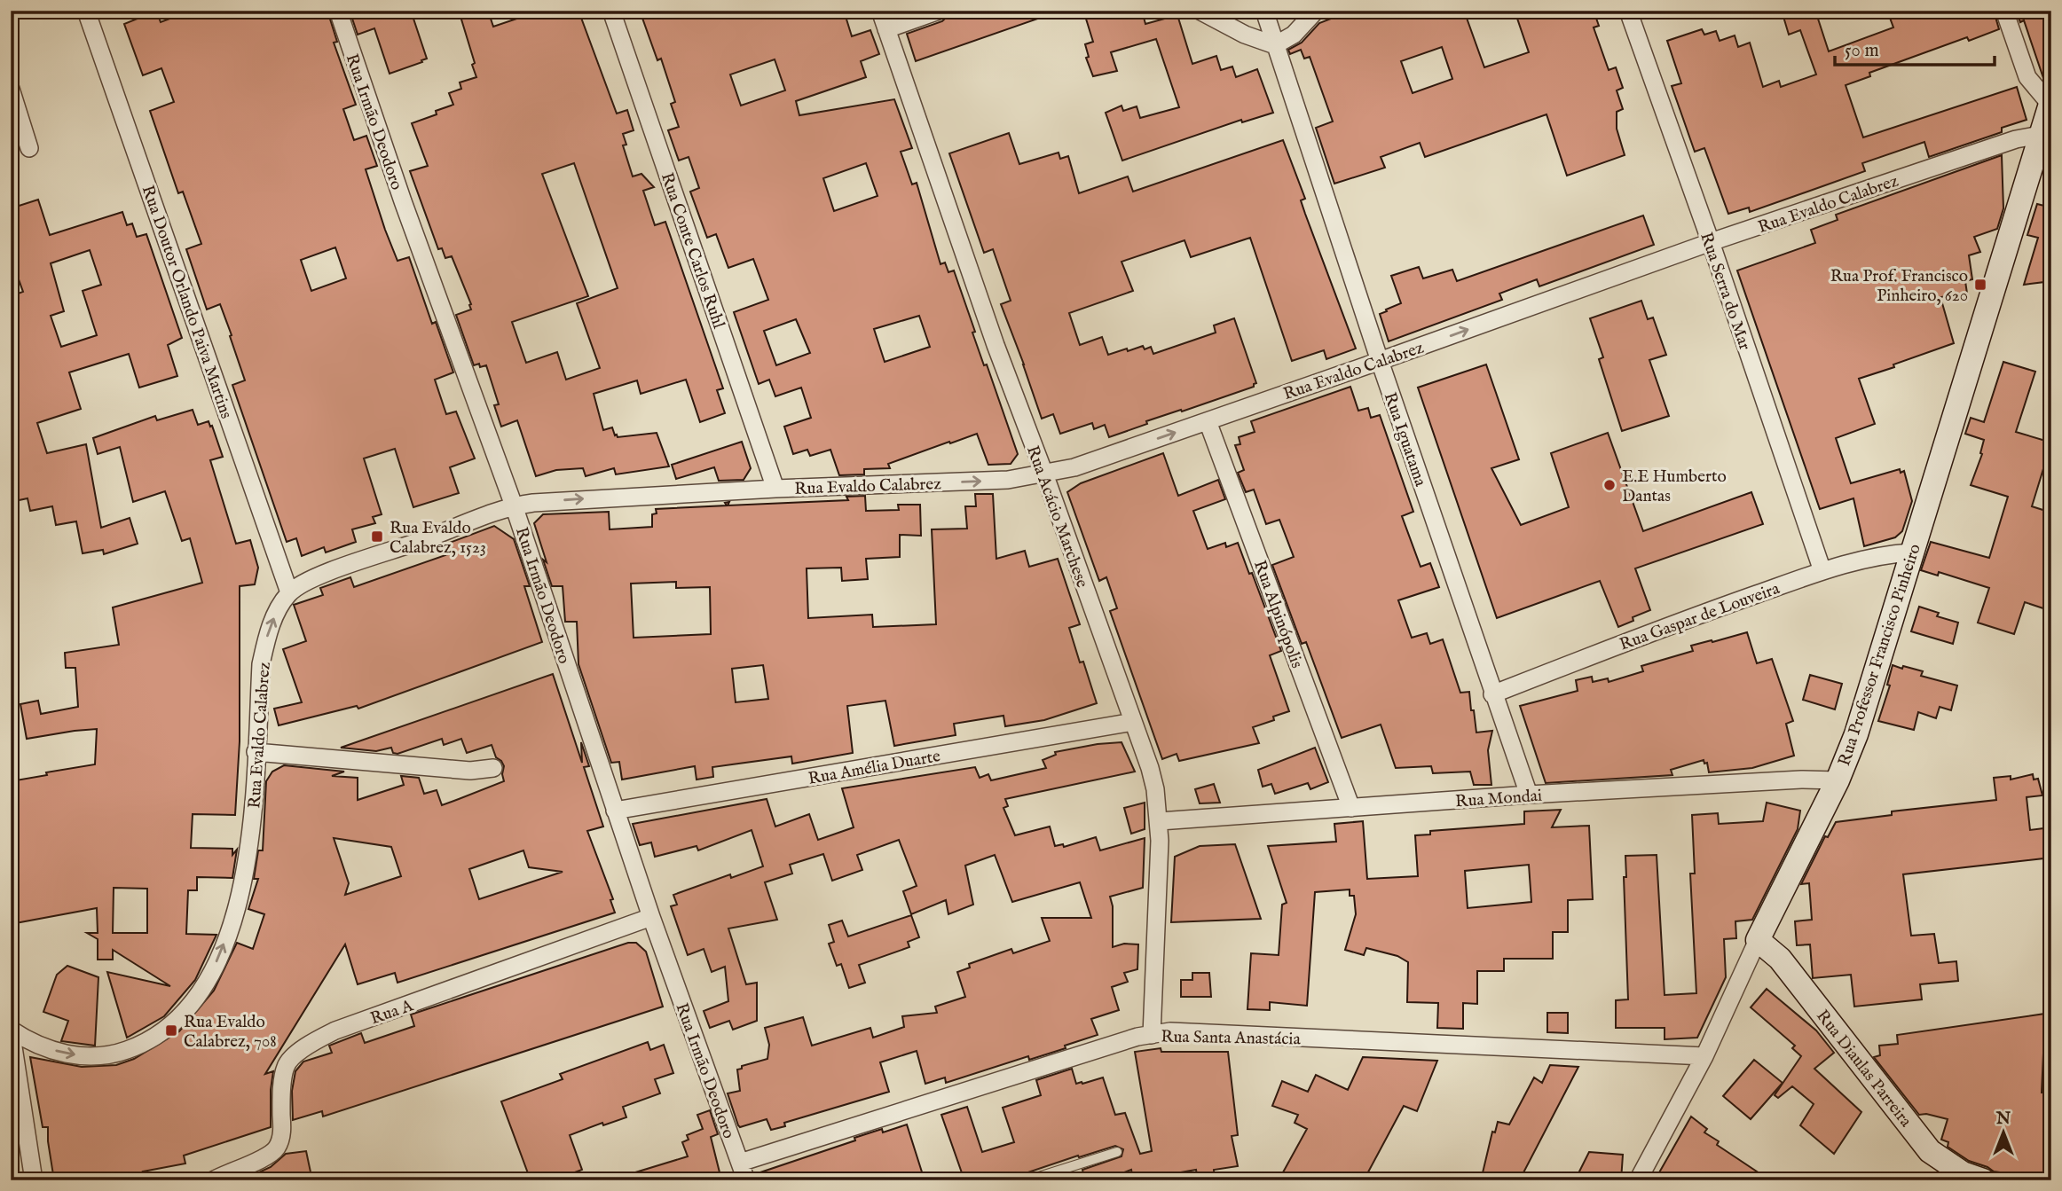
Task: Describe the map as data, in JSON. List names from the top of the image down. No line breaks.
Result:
{"streets":{"street":["Rua Irmão Deodoro","Rua Evaldo Calabrez","Rua Conte Carlos Ruhl","Rua Serra do Mar","Rua Doutor Orlando Paiva Martins","Rua Iguatama","Rua Acácio Marchese","Rua Alpinópolis","Rua Gaspar de Louveira","Rua Professor Francisco Pinheiro","Rua Amélia Duarte","Rua Mondai","Rua A","Rua Santa Anastácia","Rua Diaulas Parreira"]},"crossings":[["Rua Irmão Deodoro","Rua Evaldo Calabrez"],["Rua Irmão Deodoro","Rua Amélia Duarte"],["Rua Irmão Deodoro","Rua A"],["Rua Irmão Deodoro","Rua Santa Anastácia"],["Rua Evaldo Calabrez","Rua Conte Carlos Ruhl"],["Rua Evaldo Calabrez","Rua Serra do Mar"],["Rua Evaldo Calabrez","Rua Doutor Orlando Paiva Martins"],["Rua Evaldo Calabrez","Rua Iguatama"],["Rua Evaldo Calabrez","Rua Acácio Marchese"],["Rua Evaldo Calabrez","Rua Alpinópolis"],["Rua Evaldo Calabrez","Rua Professor Francisco Pinheiro"],["Rua Serra do Mar","Rua Gaspar de Louveira"],["Rua Iguatama","Rua Gaspar de Louveira"],["Rua Iguatama","Rua Mondai"],["Rua Acácio Marchese","Rua Amélia Duarte"],["Rua Acácio Marchese","Rua Mondai"],["Rua Acácio Marchese","Rua Santa Anastácia"],["Rua Alpinópolis","Rua Mondai"],["Rua Gaspar de Louveira","Rua Professor Francisco Pinheiro"],["Rua Professor Francisco Pinheiro","Rua Mondai"],["Rua Professor Francisco Pinheiro","Rua Santa Anastácia"],["Rua Professor Francisco Pinheiro","Rua Diaulas Parreira"]],"one_way":["Rua Evaldo Calabrez"],"places":{"transit":["Rua Prof. Francisco Pinheiro, 620","Rua Evaldo Calabrez, 1523","Rua Evaldo Calabrez, 708"],"other":["E.E Humberto Dantas"]},"scale_bar":"50 m","north":"top"}
